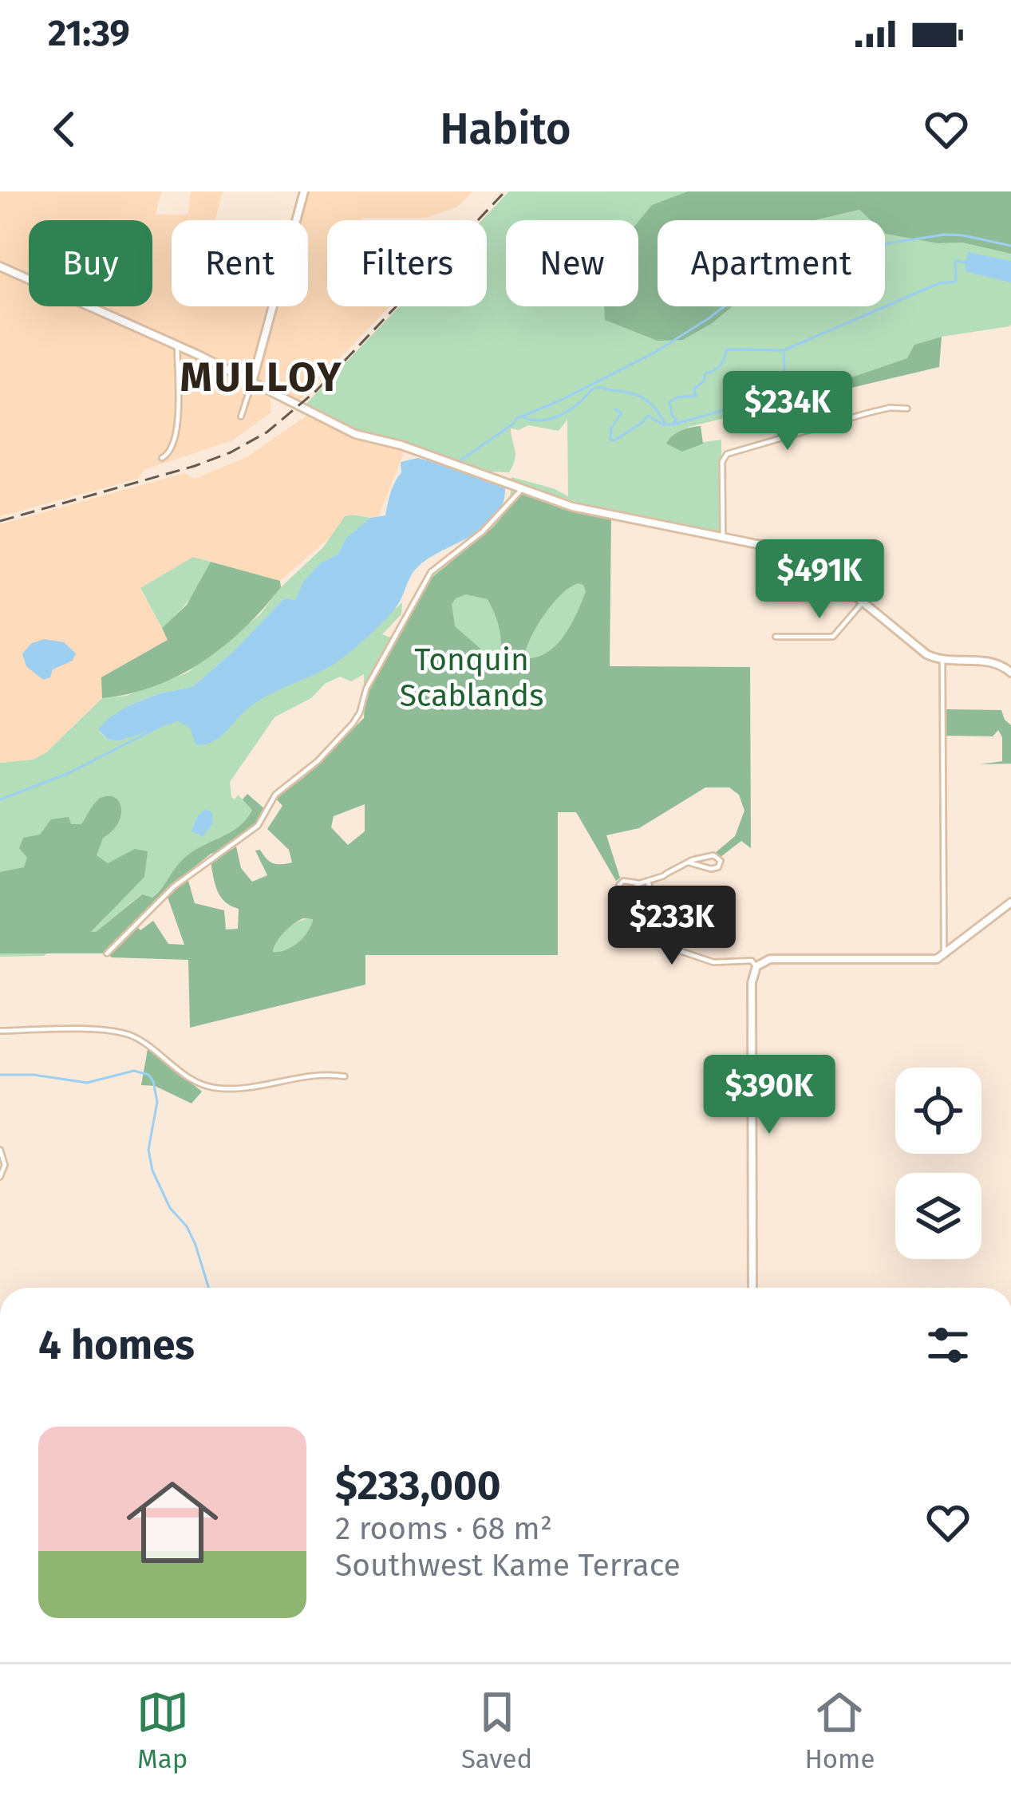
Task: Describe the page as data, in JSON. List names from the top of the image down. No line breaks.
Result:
{"districts":["MULLOY"],"parks":["Tonquin Scablands"],"page":{"status":"21:39","header":"Habito","chip":["Buy","Rent","Filters","New","Apartment"],"price":["$234K","$491K","$233K","$390K"],"heading":"4 homes","list":[{"name":"$233,000","note":"2 rooms · 68 m² · Southwest Kame Terrace"}],"tabs":["Map","Saved","Home"]}}
